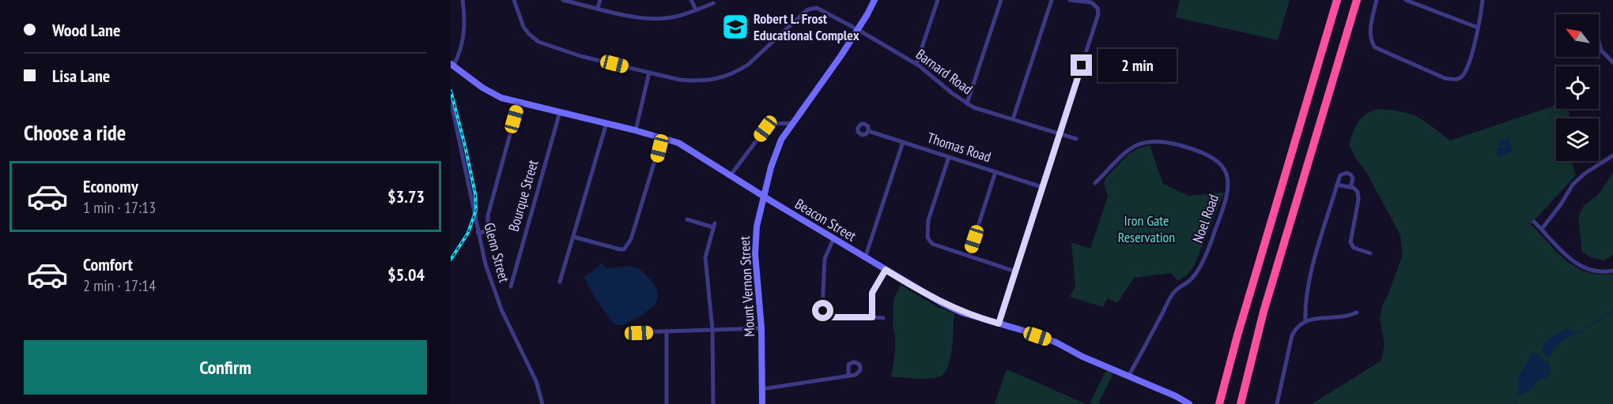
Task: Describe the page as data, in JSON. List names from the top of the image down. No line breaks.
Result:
{"streets":{"main road":["Beacon Street","Mount Vernon Street"],"street":["Barnard Road","Thomas Road","Bourque Street","Noel Road","Glenn Street"]},"crossings":[["Barnard Road","Mount Vernon Street"],["Bourque Street","Beacon Street"],["Noel Road","Beacon Street"],["Beacon Street","Mount Vernon Street"]],"parks":["Iron Gate Reservation"],"places":{"school or university":["Robert L. Frost Educational Complex"]},"north":"top left","page":{"banner":["Wood Lane","Lisa Lane"],"bubble":"2 min","heading":"Choose a ride","list":[{"name":"Economy","note":"1 min · 17:13","value":"$3.73"},{"name":"Comfort","note":"2 min · 17:14","value":"$5.04"}],"buttons":"Confirm"}}
